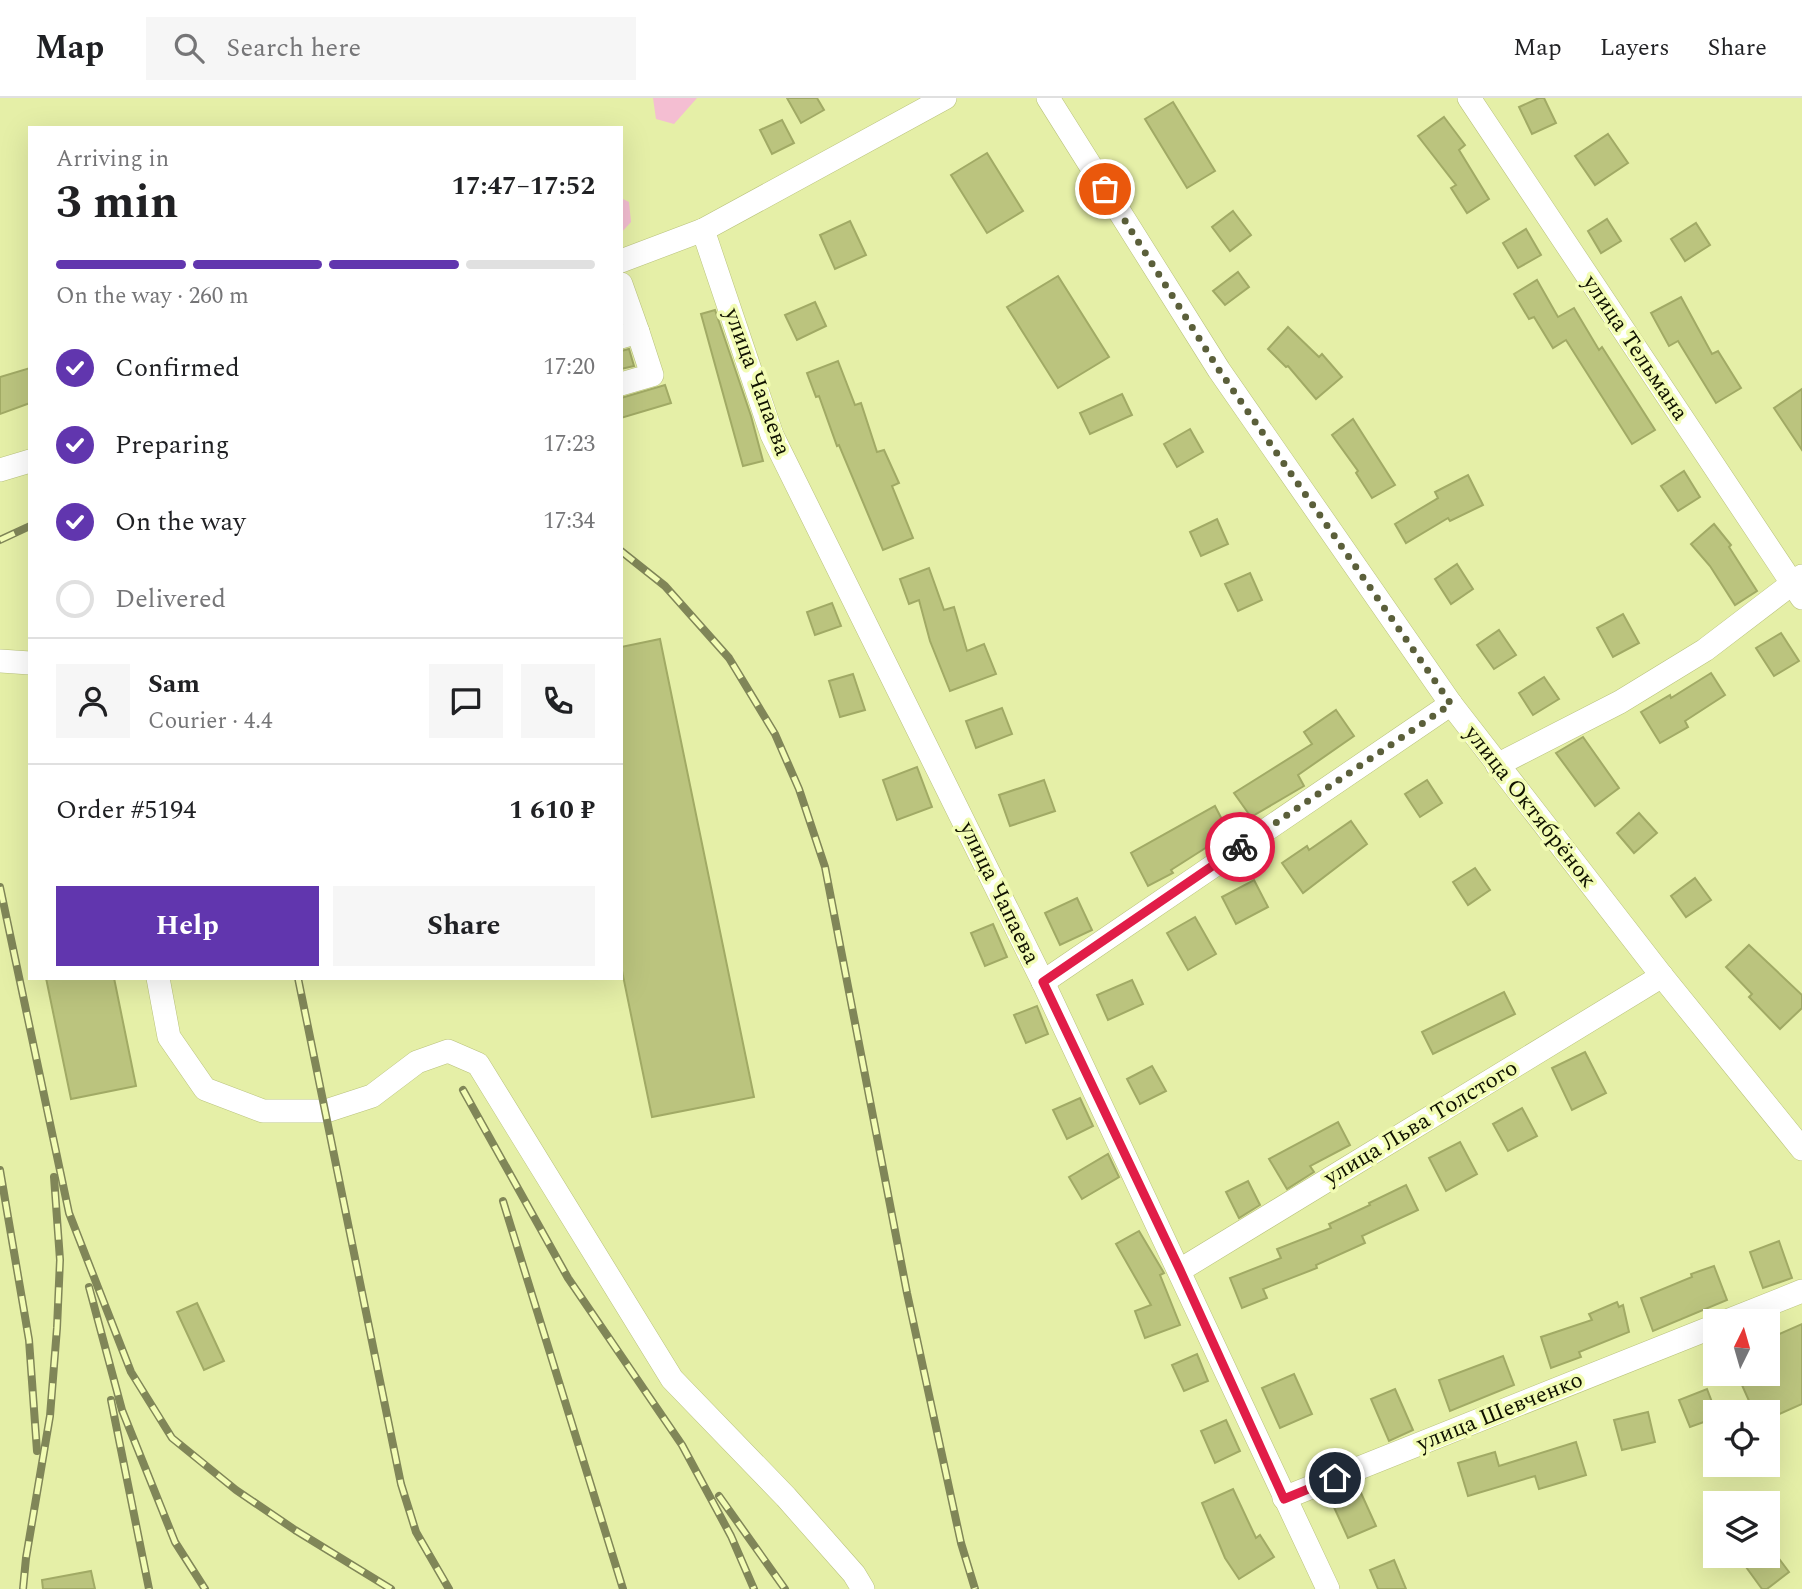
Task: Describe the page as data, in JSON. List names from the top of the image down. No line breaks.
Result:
{"streets":{"street":["улица Тельмана","улица Чапаева","улица Октябрёнок","улица Льва Толстого","улица Шевченко"]},"crossings":[["улица Чапаева","улица Льва Толстого"],["улица Чапаева","улица Шевченко"],["улица Октябрёнок","улица Льва Толстого"]],"north":"top","page":{"header":"Map","search":"Search here","nav":["Map","Layers","Share"],"heading":["3 min","Arriving in","17:47–17:52"],"panel":["Sam","Courier · 4.4","Order #5194","1 610 ₽"],"bar":"On the way · 260 m","list":[["Confirmed","17:20"],["Preparing","17:23"],["On the way","17:34"],"Delivered"],"buttons":["Help","Share"]}}
